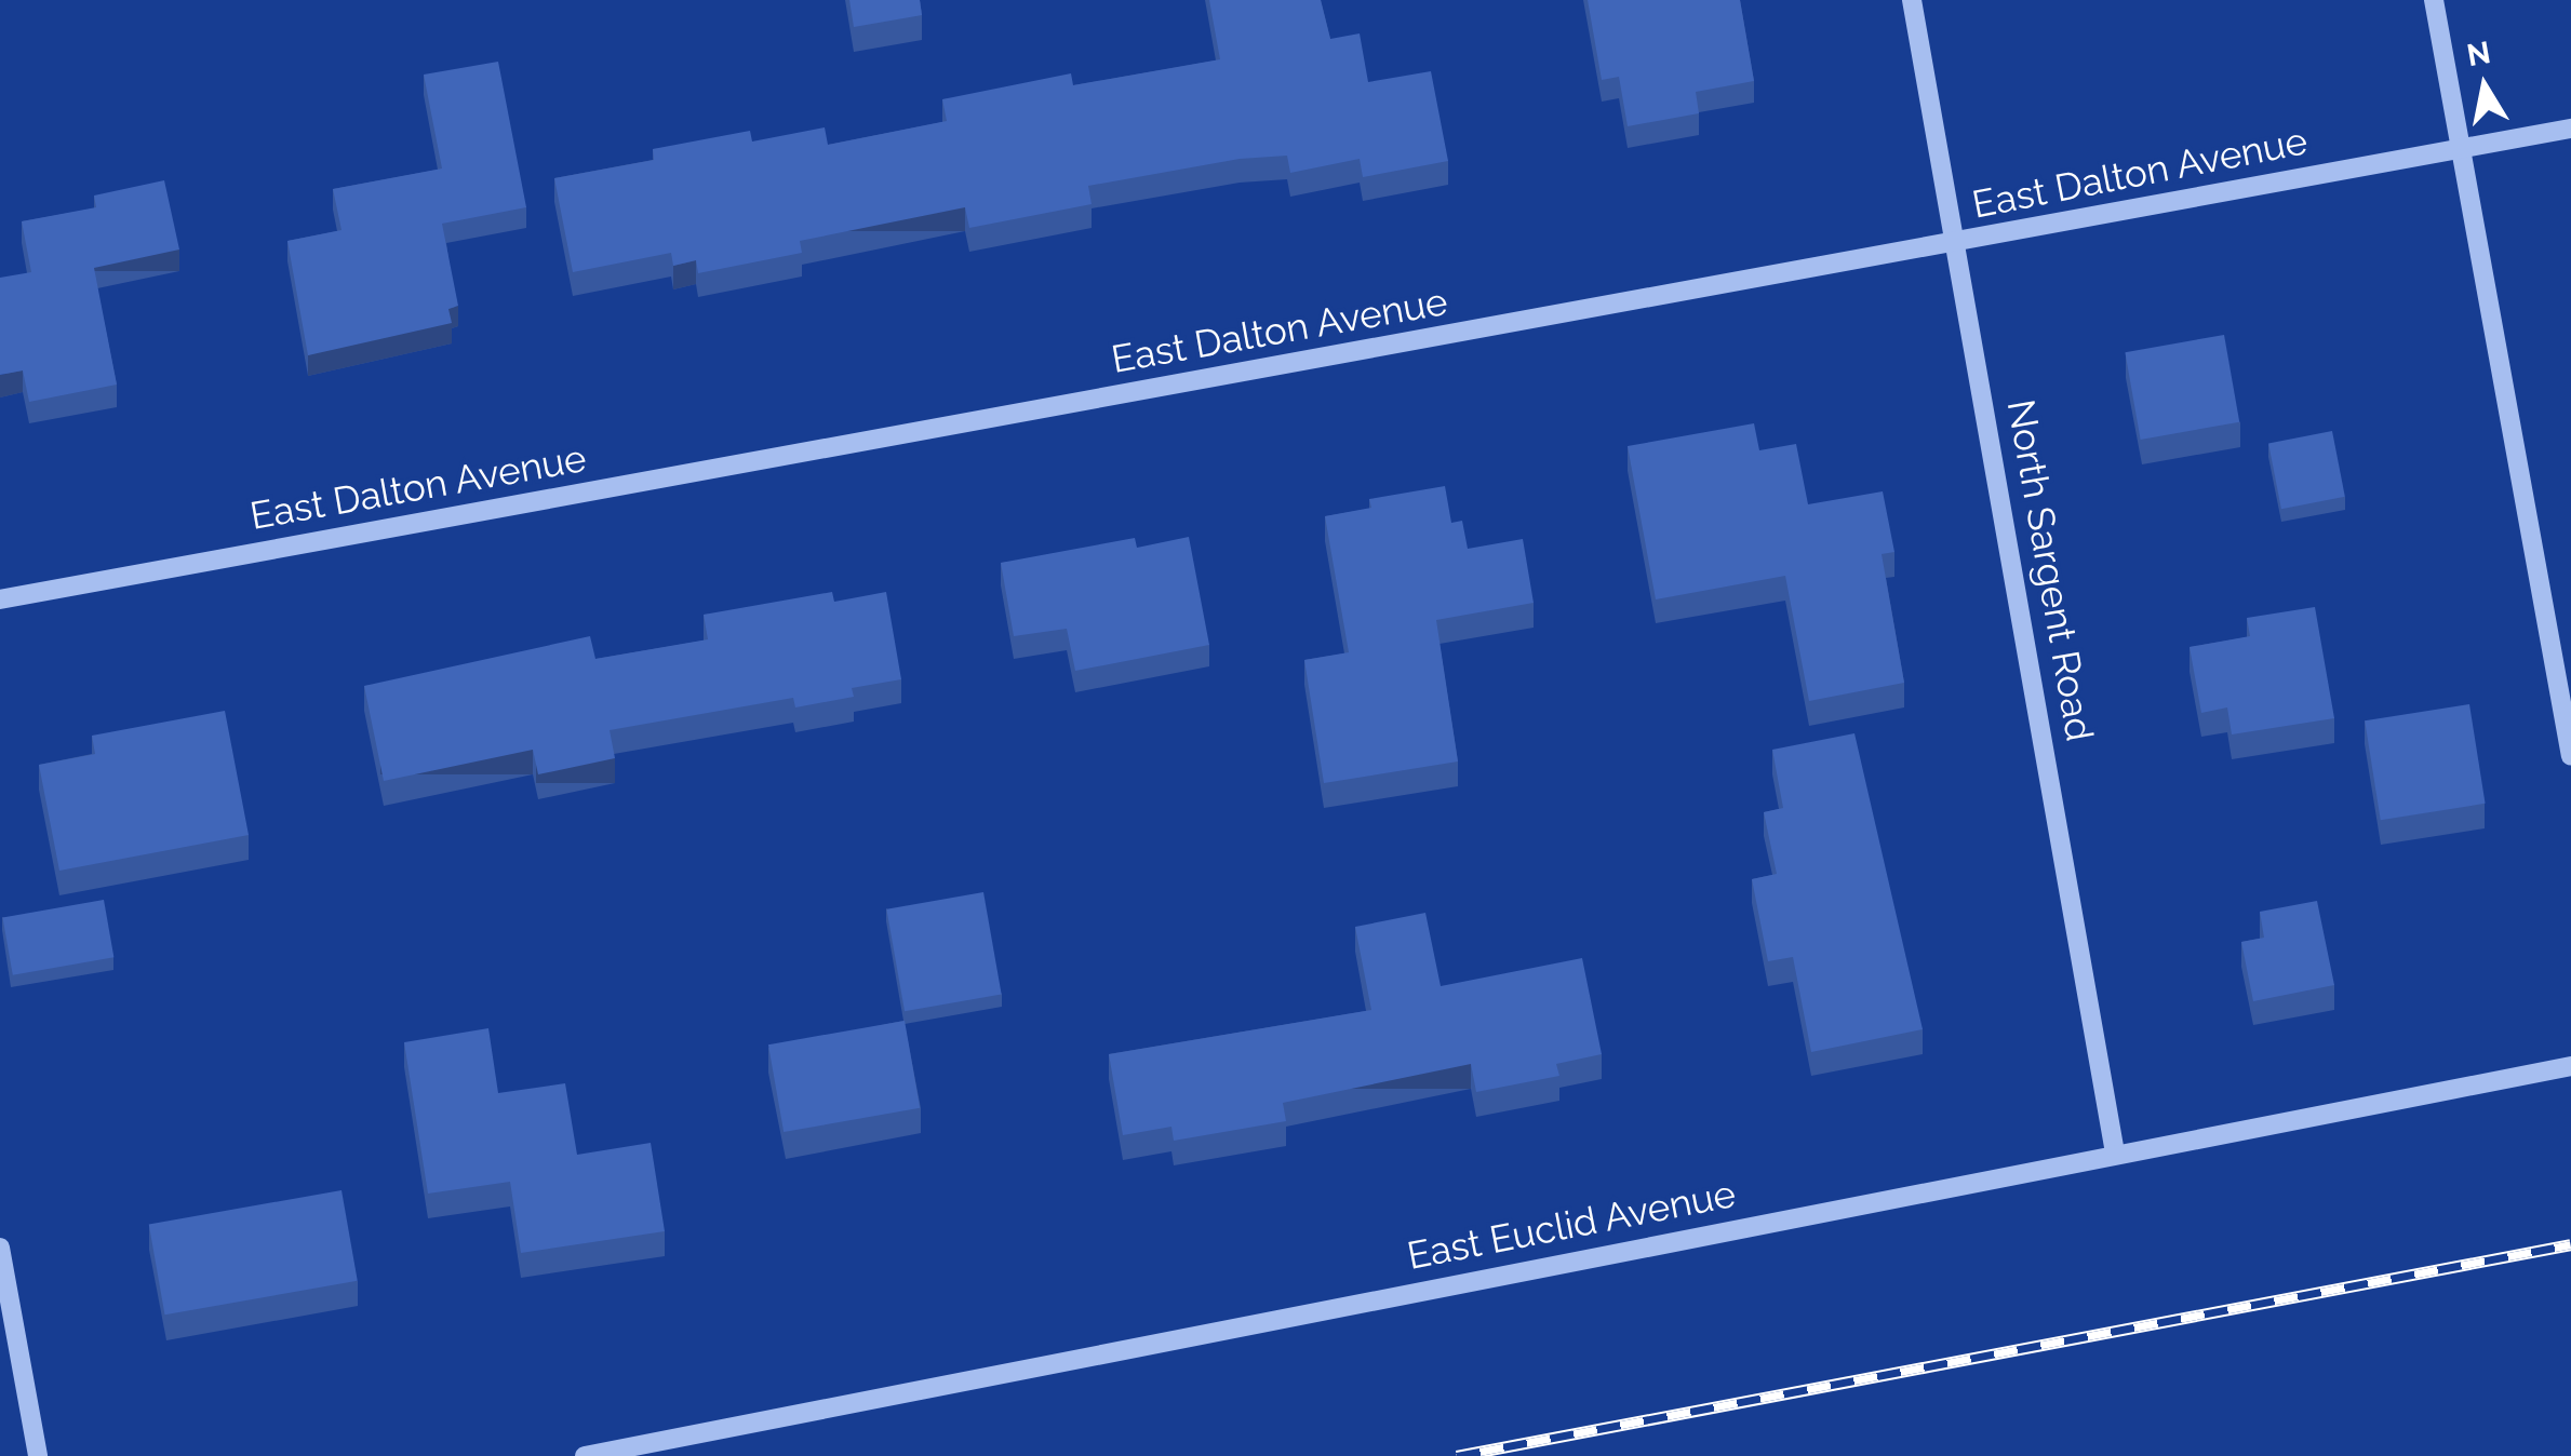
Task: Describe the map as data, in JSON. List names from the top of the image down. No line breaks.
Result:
{"streets":{"street":["East Dalton Avenue","North Sargent Road","East Euclid Avenue"]},"crossings":[["East Dalton Avenue","North Sargent Road"],["North Sargent Road","East Euclid Avenue"]],"north":"top"}
